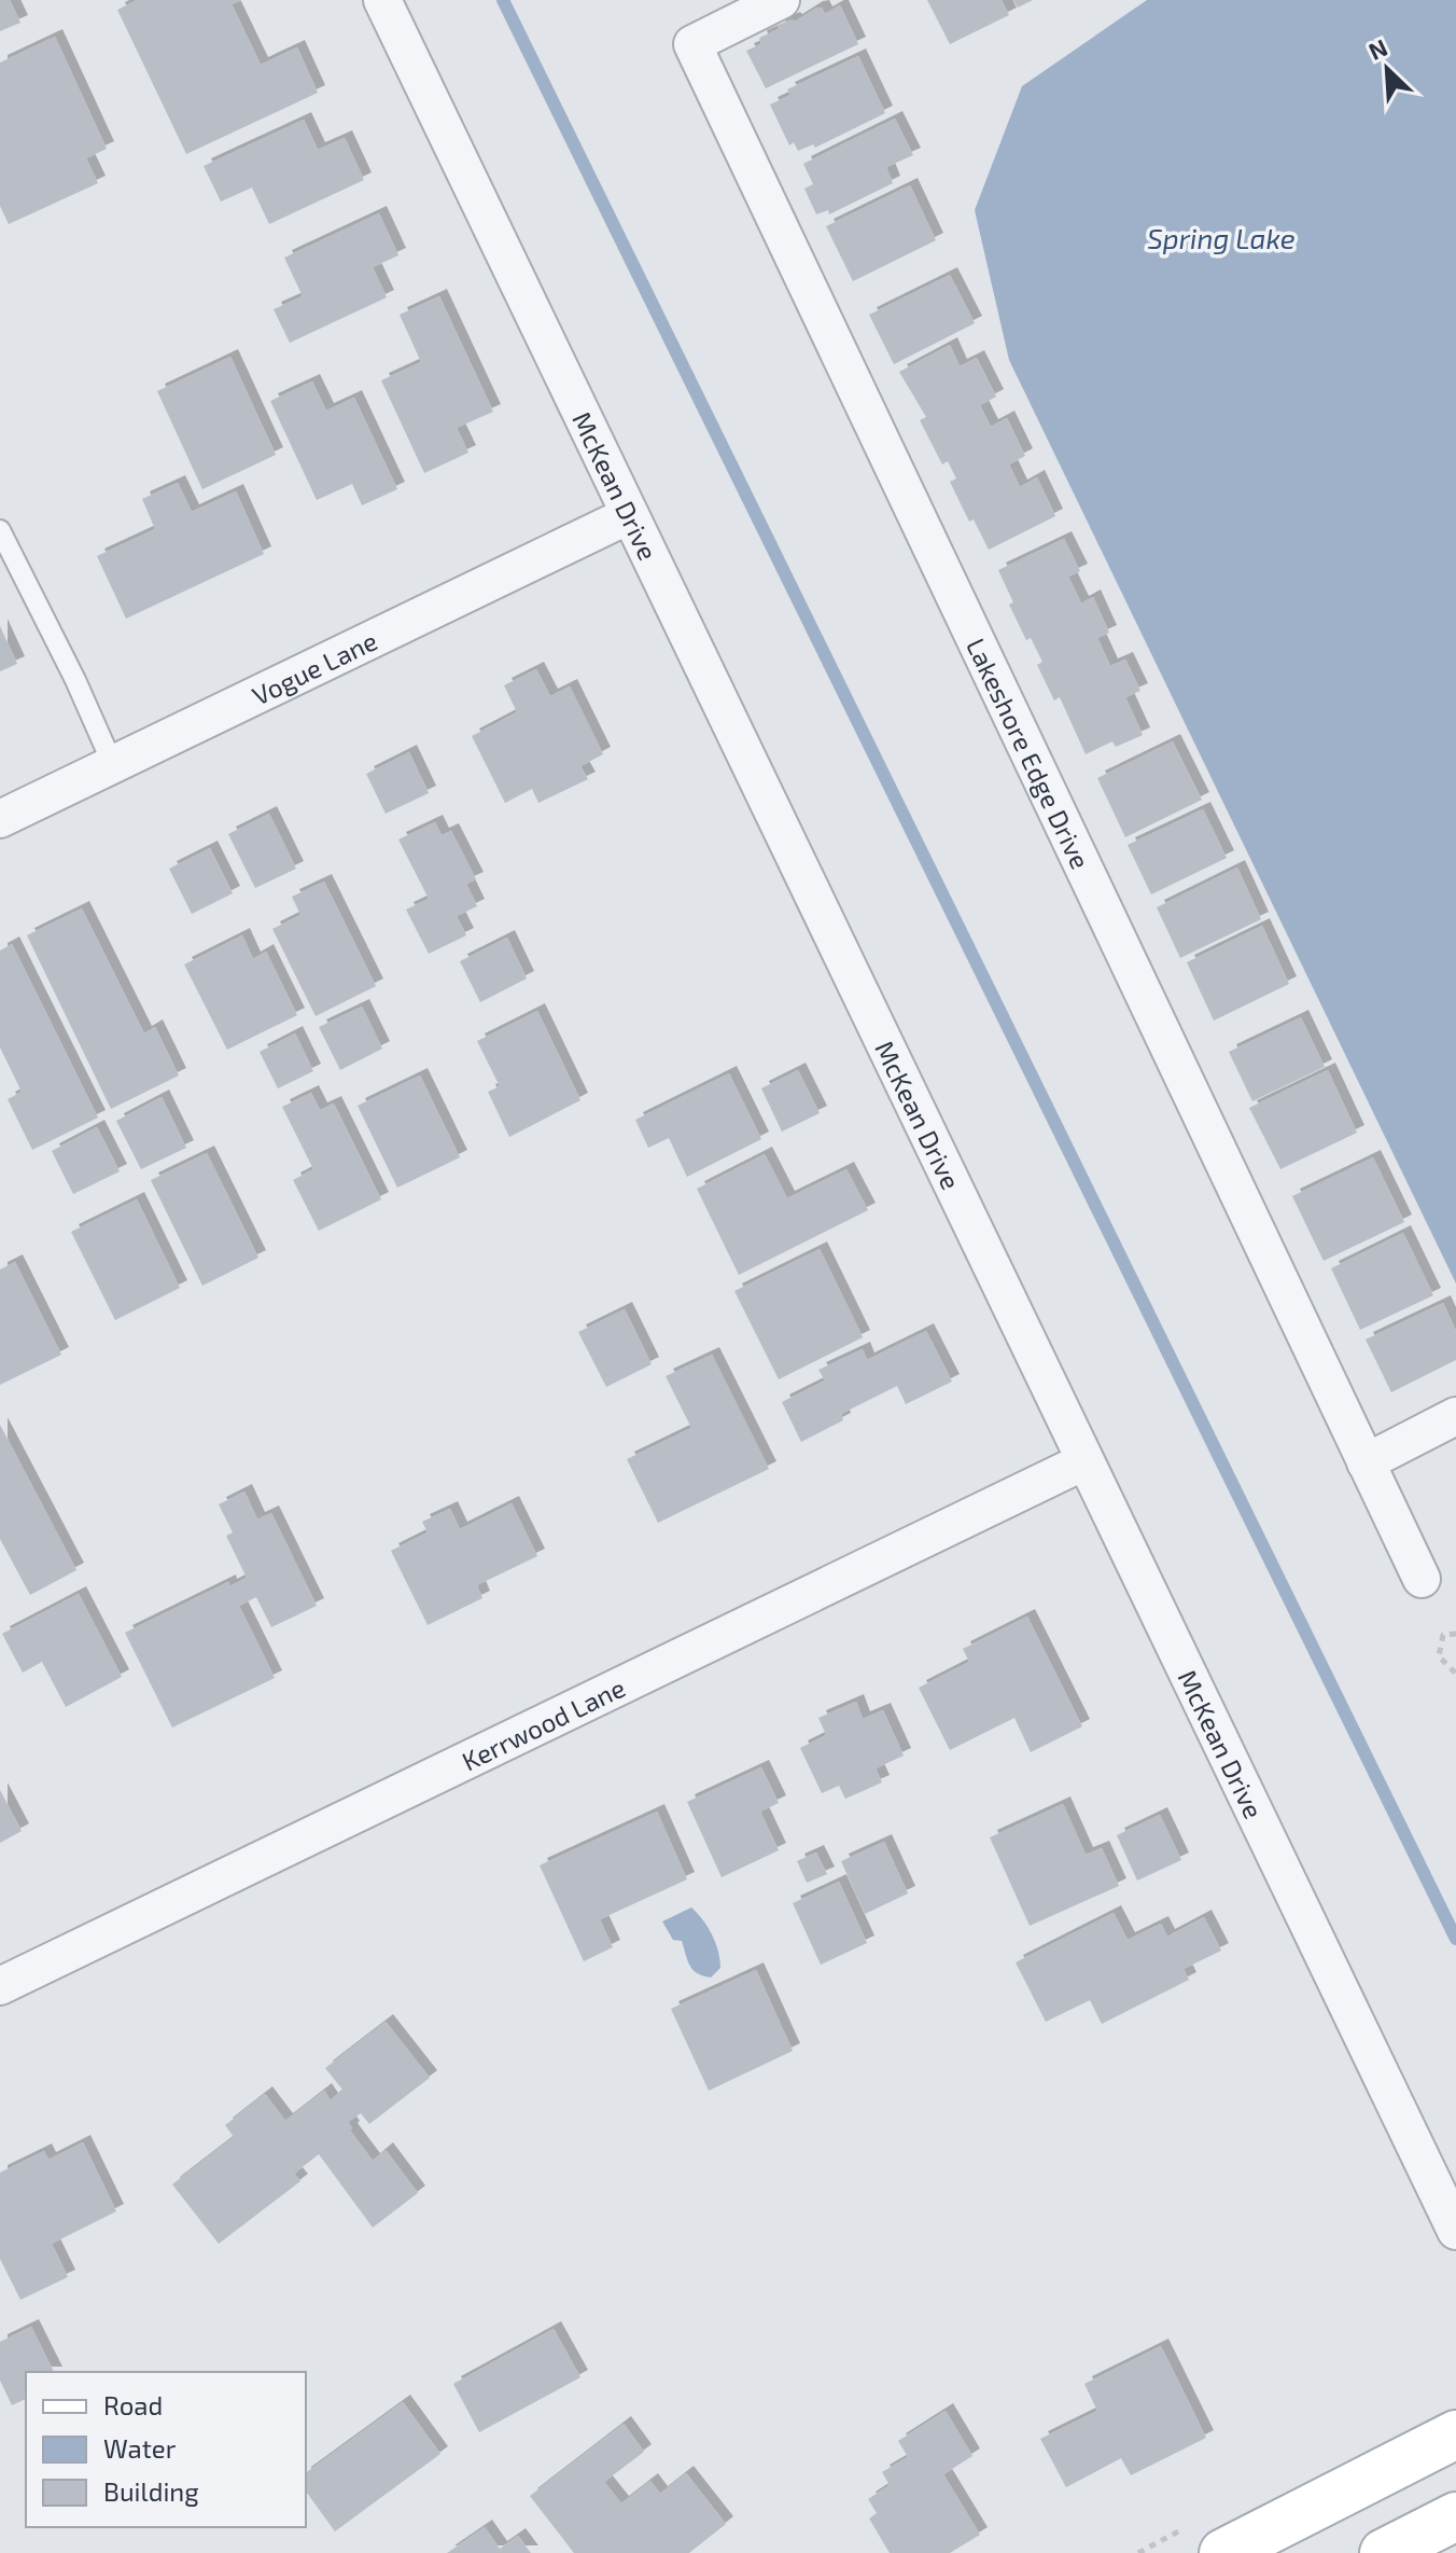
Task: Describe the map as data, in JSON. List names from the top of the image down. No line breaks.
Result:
{"streets":{"street":["McKean Drive","Vogue Lane","Lakeshore Edge Drive","Kerrwood Lane"]},"crossings":[["McKean Drive","Vogue Lane"],["McKean Drive","Kerrwood Lane"]],"water":["Spring Lake"],"legend":["Road","Water","Building"],"north":"top left"}
